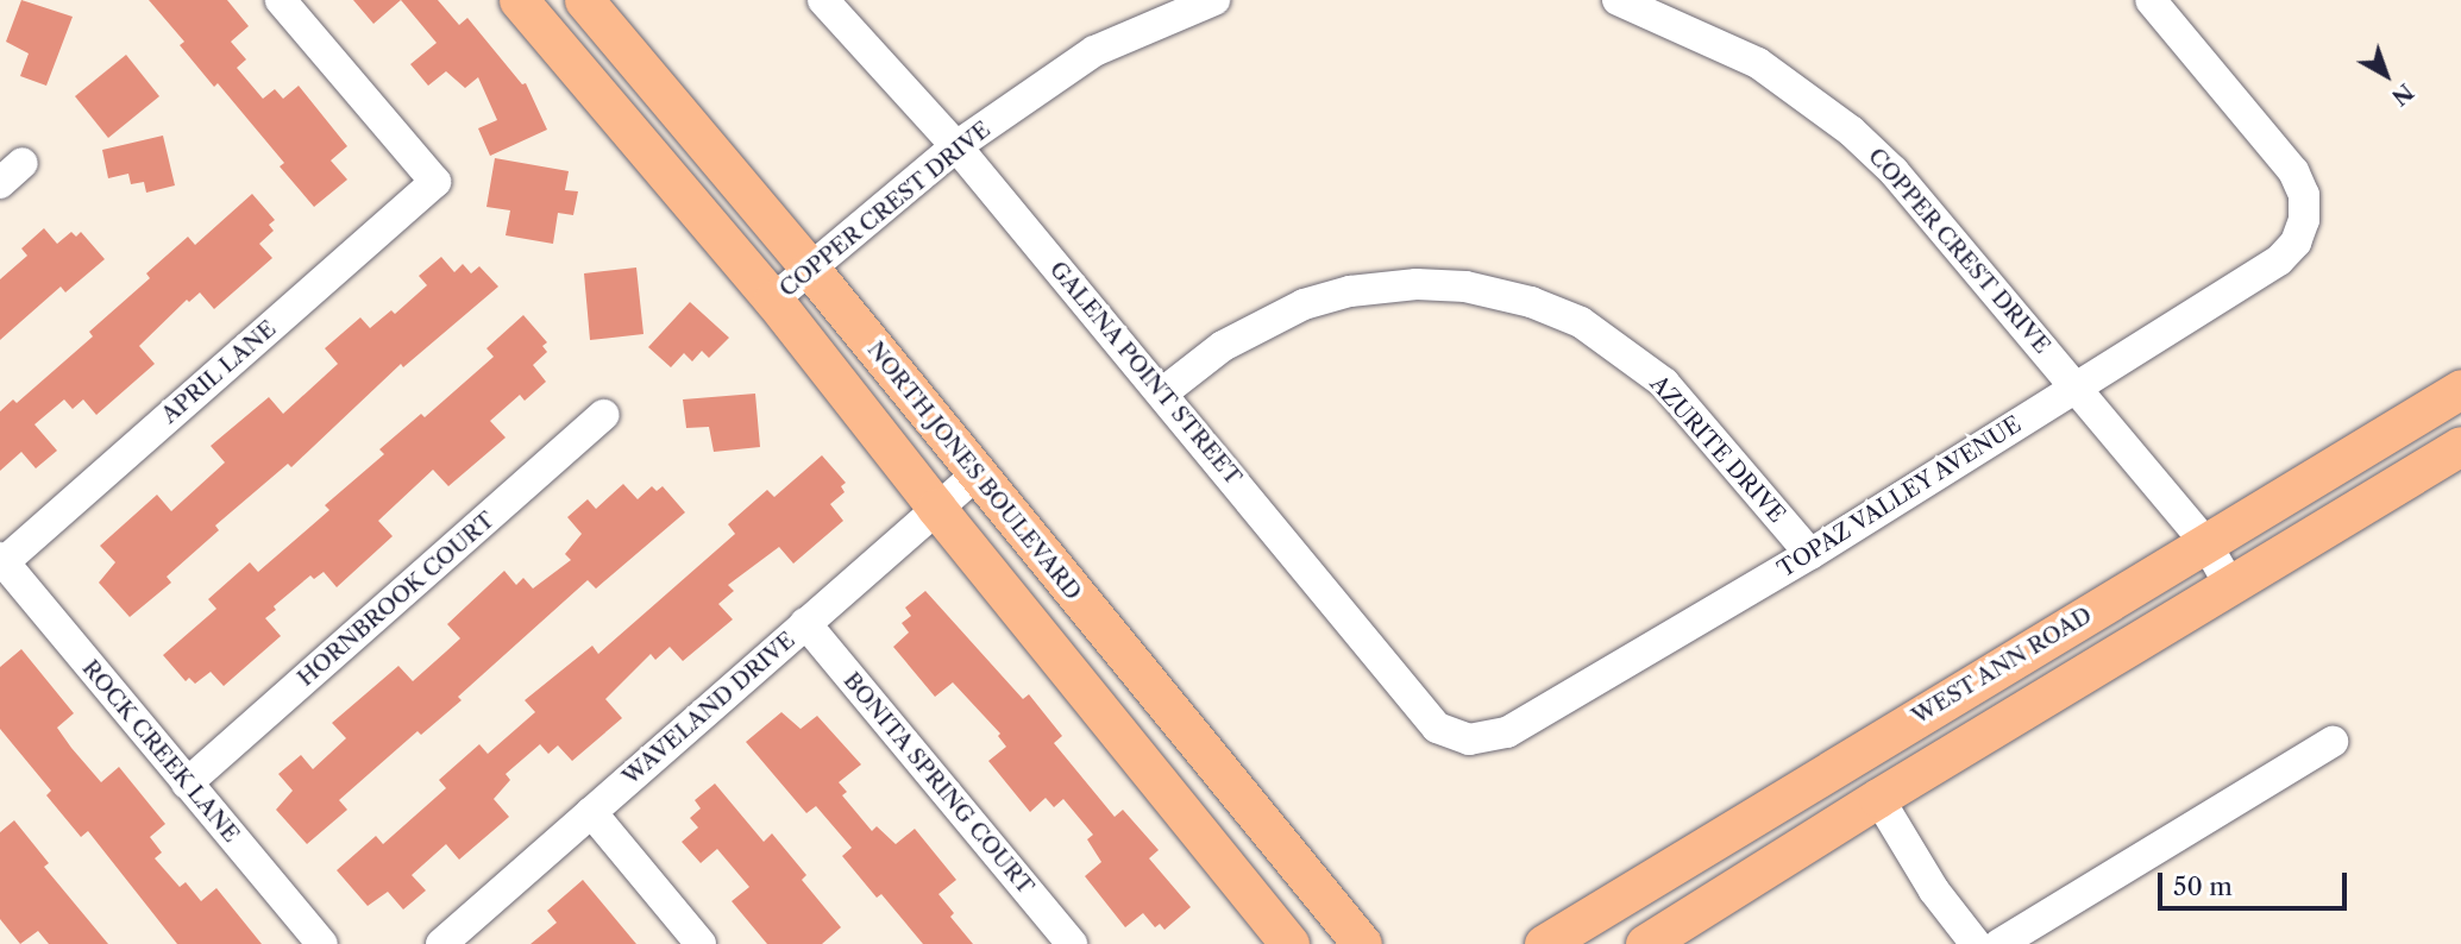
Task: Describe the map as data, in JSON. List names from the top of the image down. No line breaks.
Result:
{"streets":{"main road":["NORTH JONES BOULEVARD","WEST ANN ROAD"],"street":["COPPER CREST DRIVE","APRIL LANE","GALENA POINT STREET","AZURITE DRIVE","TOPAZ VALLEY AVENUE","HORNBROOK COURT","WAVELAND DRIVE","ROCK CREEK LANE","BONITA SPRING COURT"]},"crossings":[["COPPER CREST DRIVE","GALENA POINT STREET"],["COPPER CREST DRIVE","NORTH JONES BOULEVARD"],["COPPER CREST DRIVE","TOPAZ VALLEY AVENUE"],["COPPER CREST DRIVE","WEST ANN ROAD"],["APRIL LANE","ROCK CREEK LANE"],["GALENA POINT STREET","AZURITE DRIVE"],["GALENA POINT STREET","TOPAZ VALLEY AVENUE"],["AZURITE DRIVE","TOPAZ VALLEY AVENUE"],["NORTH JONES BOULEVARD","WAVELAND DRIVE"],["HORNBROOK COURT","ROCK CREEK LANE"],["WAVELAND DRIVE","BONITA SPRING COURT"]],"scale_bar":"50 m","north":"bottom right"}
